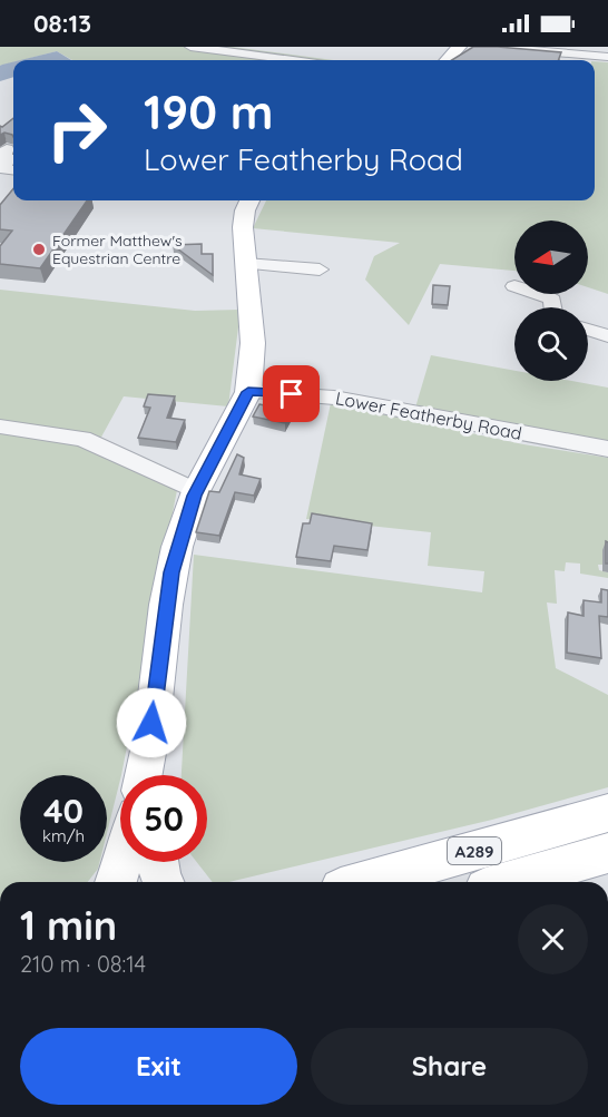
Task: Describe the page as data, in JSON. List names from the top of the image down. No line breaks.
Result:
{"streets":{"main road":["A289"],"street":["Lower Featherby Road"]},"places":["Former Matthew's Equestrian Centre"],"north":"left","page":{"status":"08:13","turn":["190 m","Lower Featherby Road"],"speed":"40 km/h","limit":"50","heading":["1 min","210 m · 08:14"],"buttons":["Exit","Share"]}}
